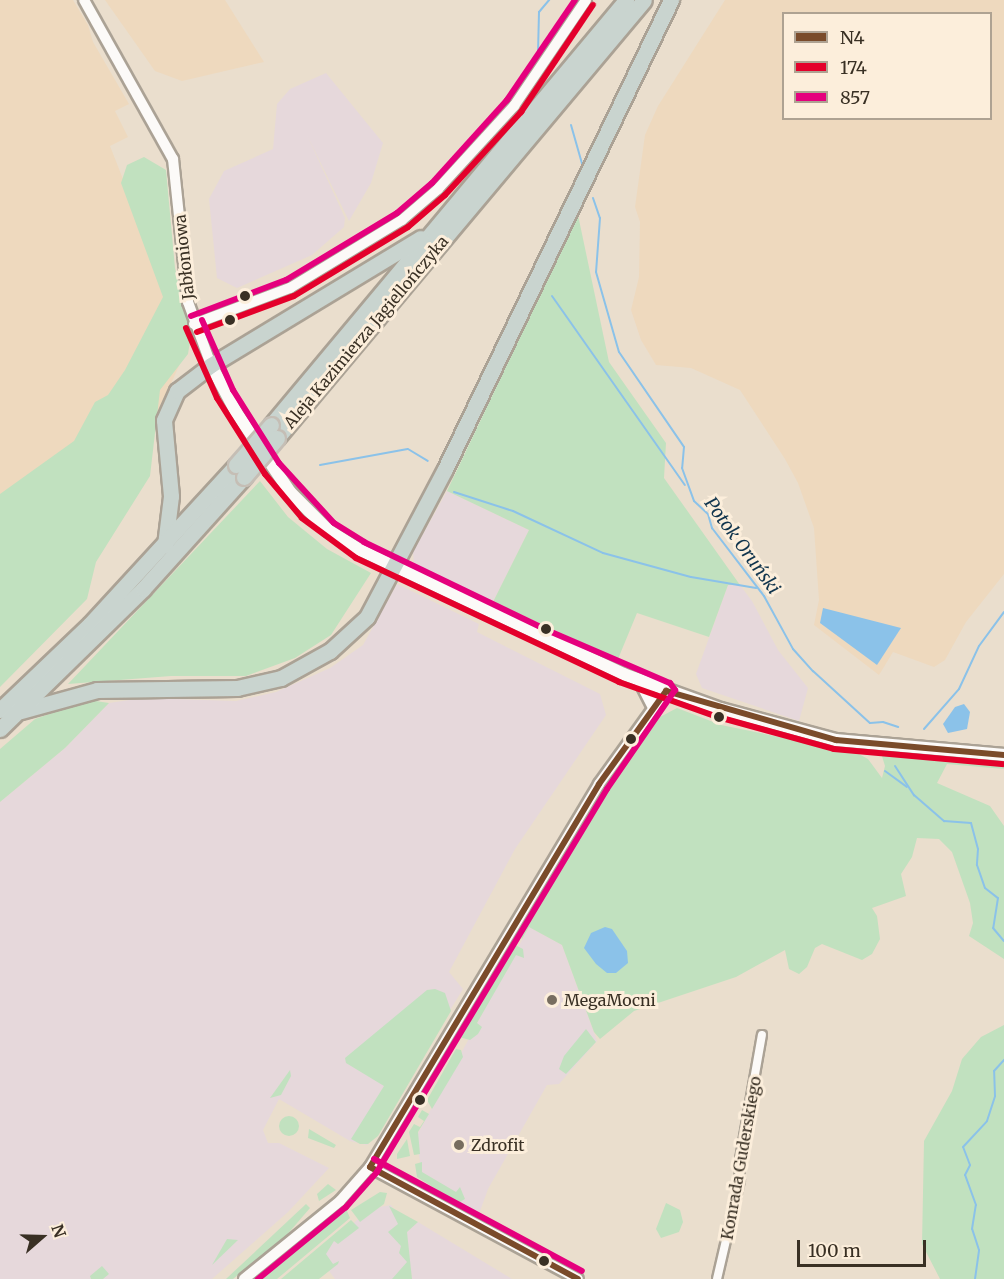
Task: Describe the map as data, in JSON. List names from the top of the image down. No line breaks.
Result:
{"streets":{"highway":["Aleja Kazimierza Jagiellończyka"],"main road":["Jabłoniowa"],"street":["Konrada Guderskiego"]},"water":["Potok Oruński"],"places":["MegaMocni","Zdrofit"],"lines":["transit line 857","transit line 174","transit line N4"],"legend":["N4","174","857"],"scale_bar":"100 m","north":"right"}
